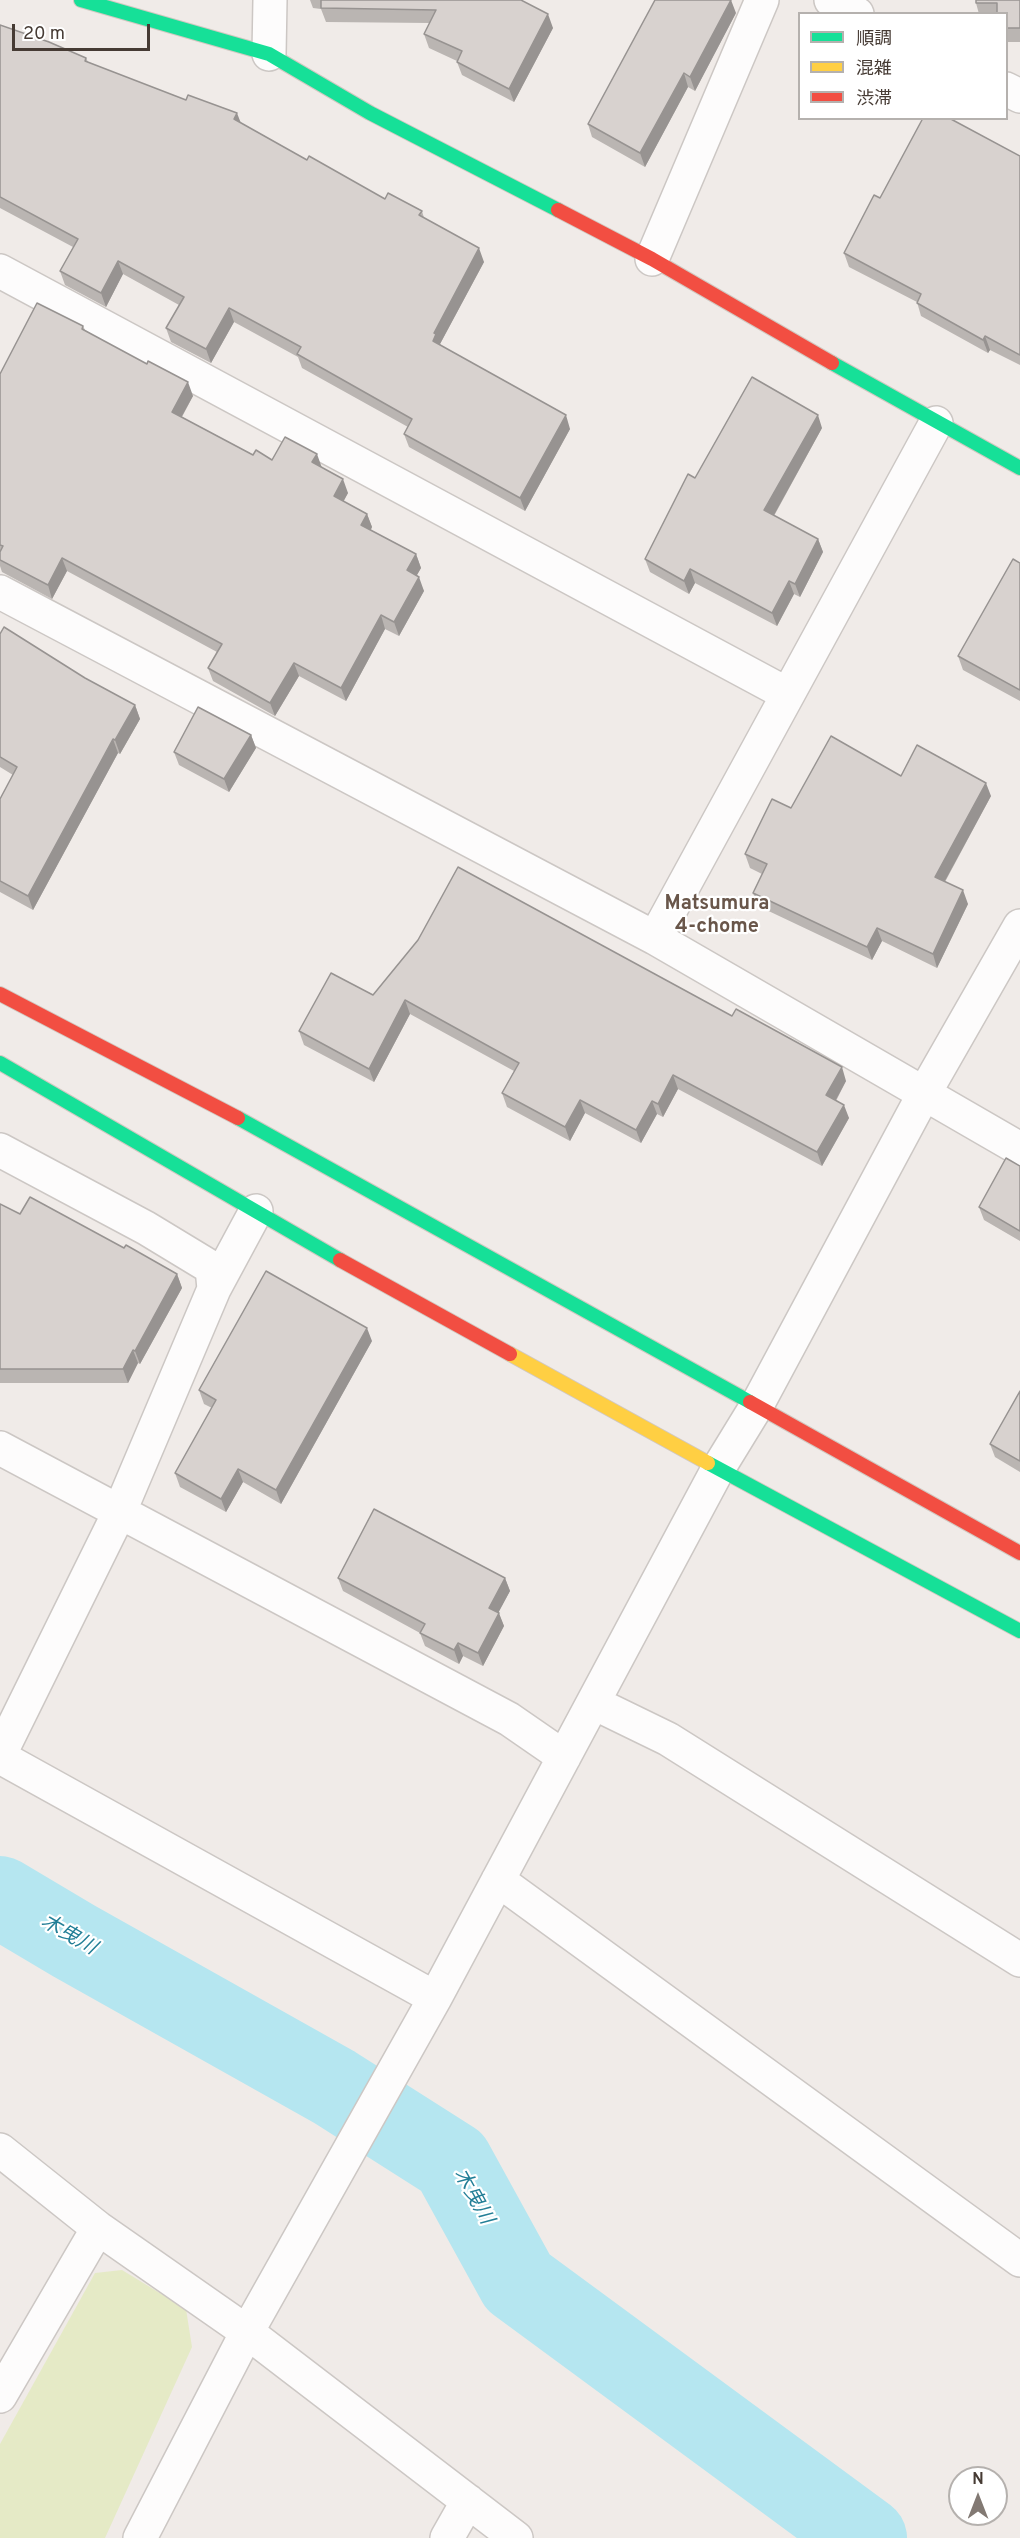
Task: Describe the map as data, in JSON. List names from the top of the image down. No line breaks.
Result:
{"districts":["Matsumura 4-chome"],"water":["木曳川"],"legend":["順調","混雑","渋滞"],"scale_bar":"20 m","north":"top"}
